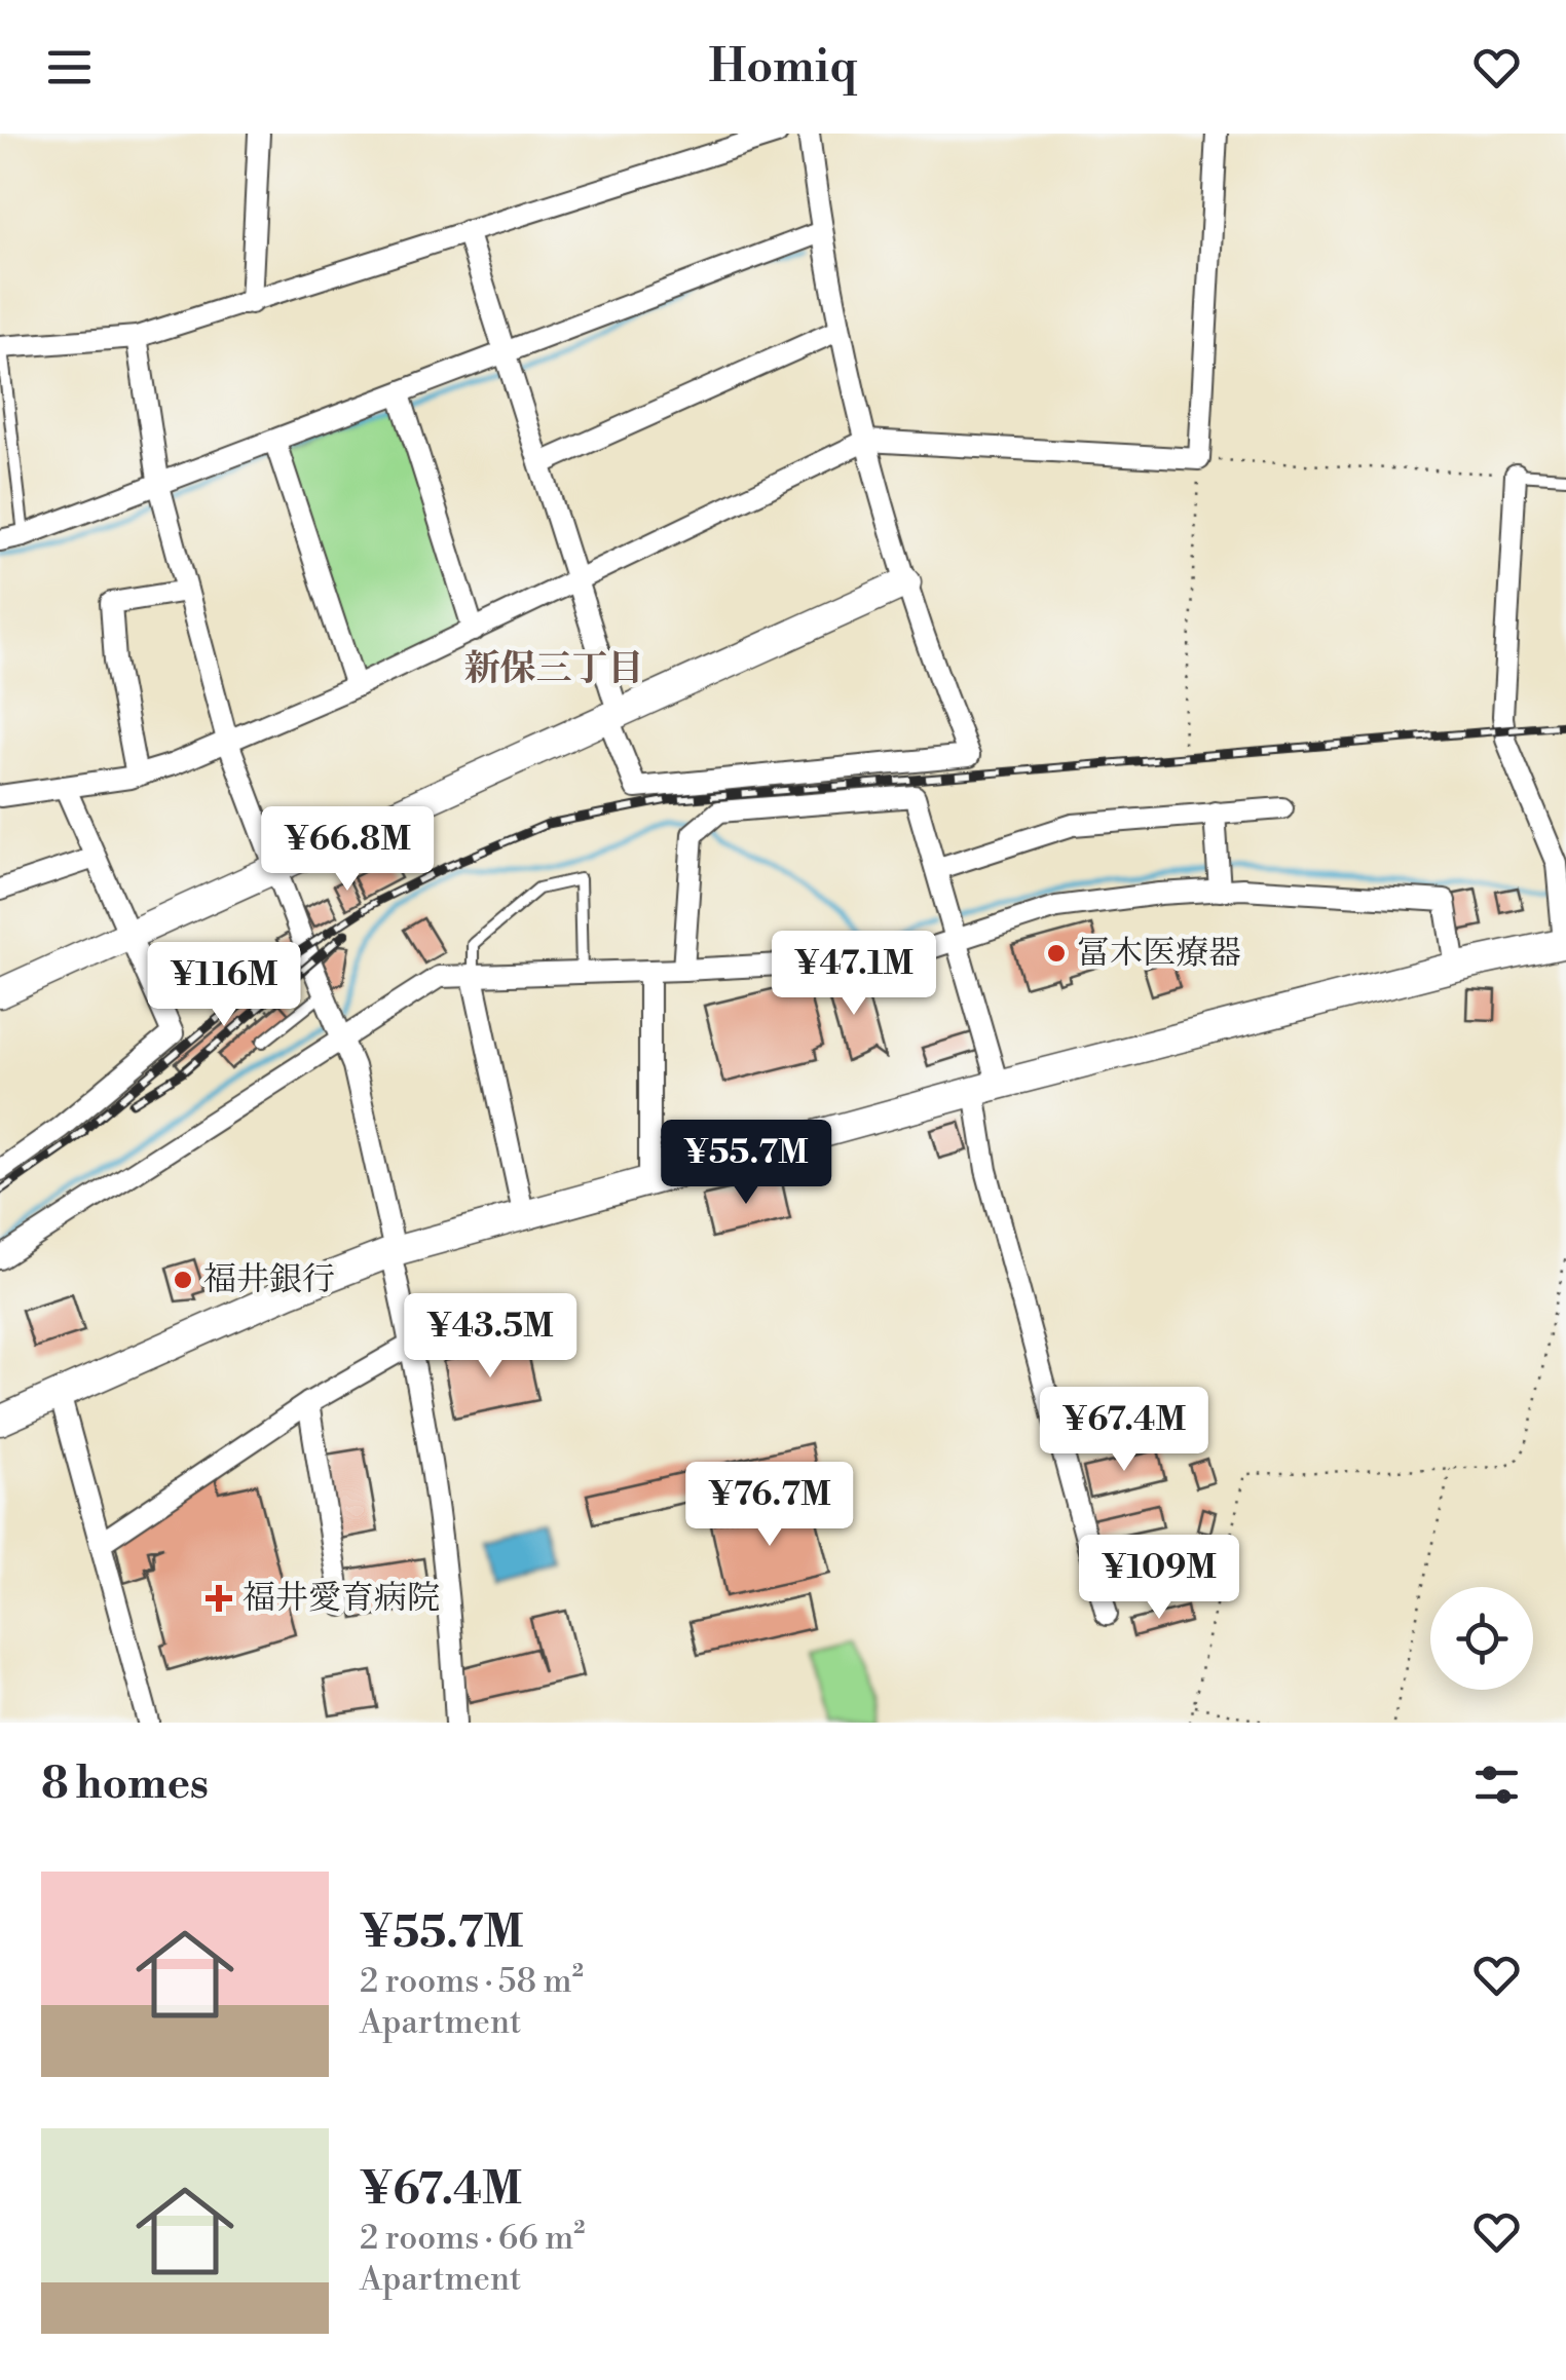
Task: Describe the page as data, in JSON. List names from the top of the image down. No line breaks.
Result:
{"districts":["新保三丁目"],"places":{"other":["冨木医療器","福井銀行"],"health":["福井愛育病院"]},"page":{"header":"Homiq","price":["¥66.8M","¥47.1M","¥116M","¥55.7M","¥43.5M","¥67.4M","¥76.7M","¥109M"],"heading":"8 homes","list":[{"name":"¥55.7M","note":"2 rooms · 58 m² · Apartment"},{"name":"¥67.4M","note":"2 rooms · 66 m² · Apartment"}]}}
